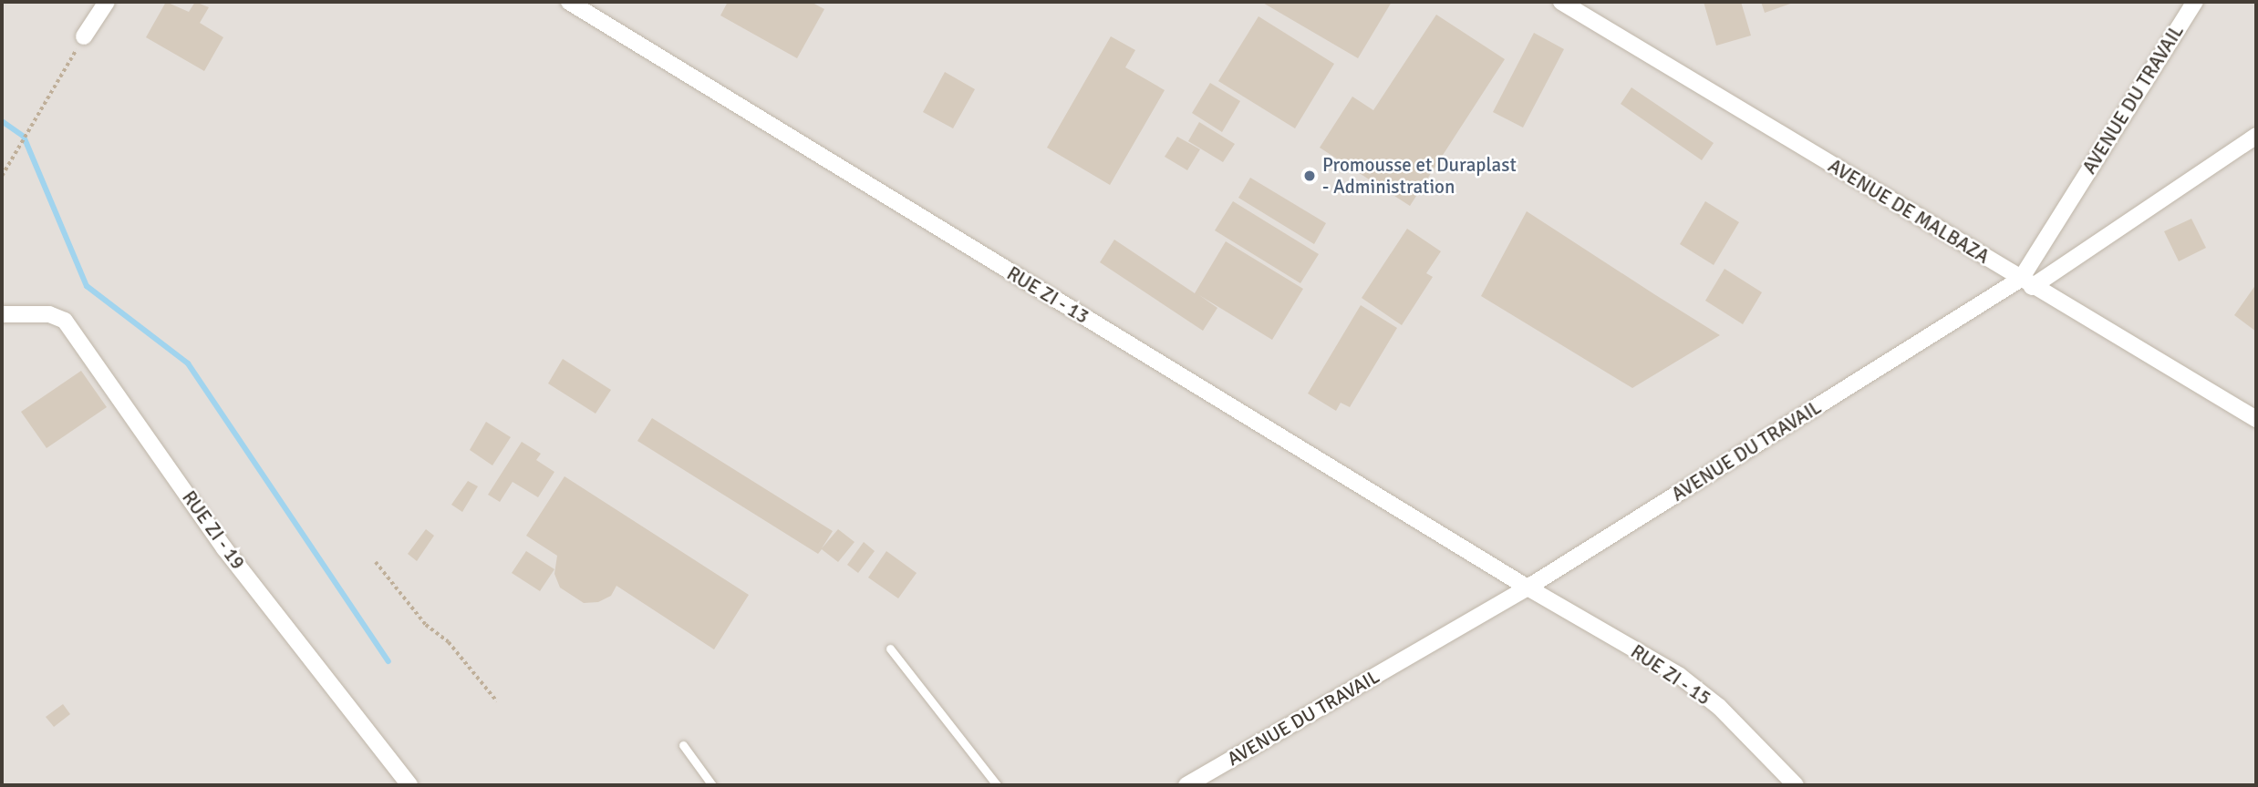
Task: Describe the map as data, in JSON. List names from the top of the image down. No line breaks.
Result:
{"streets":{"street":["AVENUE DU TRAVAIL","AVENUE DE MALBAZA","RUE ZI - 13","RUE ZI - 19","RUE ZI - 15"]},"crossings":[["AVENUE DU TRAVAIL","AVENUE DE MALBAZA"],["AVENUE DU TRAVAIL","RUE ZI - 13"],["AVENUE DU TRAVAIL","RUE ZI - 15"],["RUE ZI - 13","RUE ZI - 15"]],"places":["Promousse et Duraplast - Administration"]}
